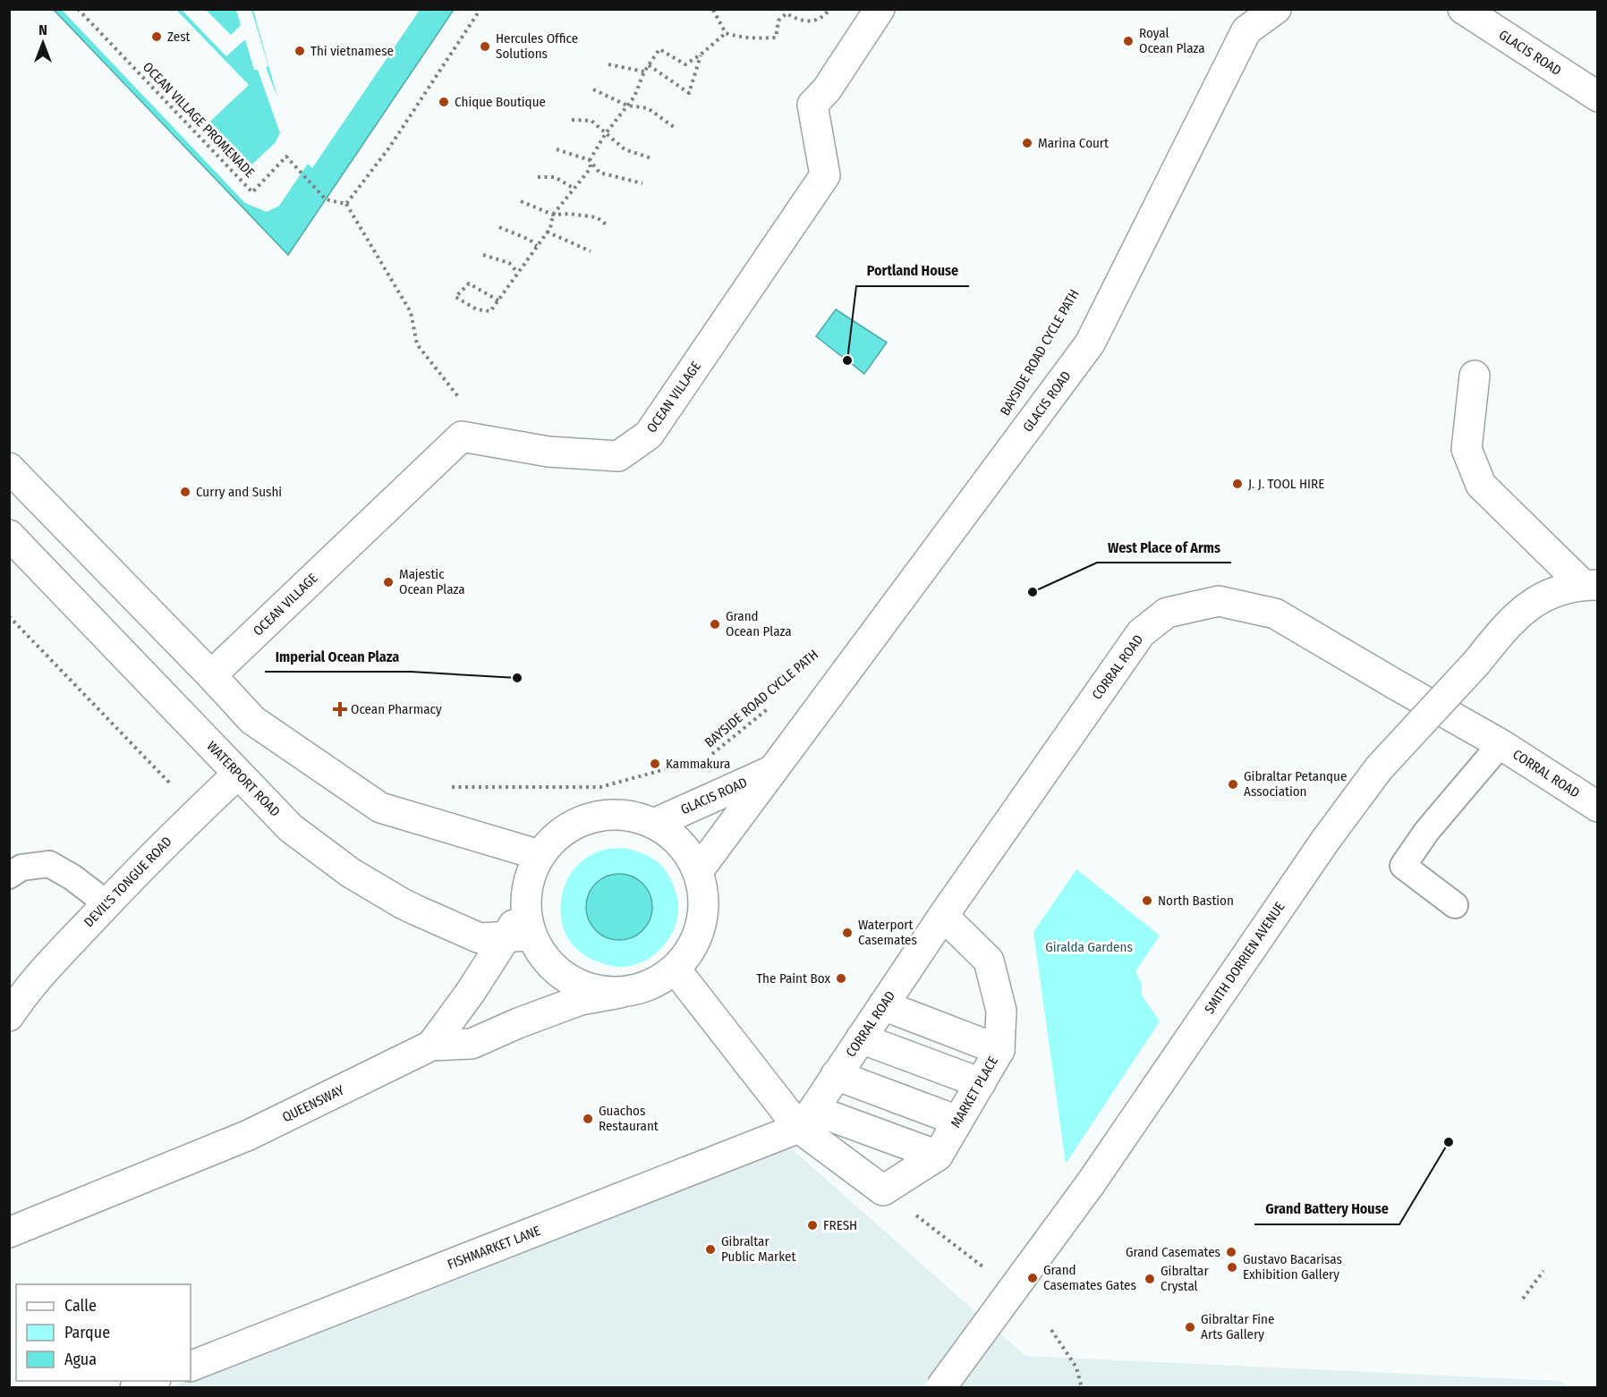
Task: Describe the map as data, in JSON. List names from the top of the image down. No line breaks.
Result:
{"streets":{"street":["GLACIS ROAD","OCEAN VILLAGE","CORRAL ROAD","WATERPORT ROAD","DEVIL'S TONGUE ROAD","SMITH DORRIEN AVENUE","MARKET PLACE","QUEENSWAY","FISHMARKET LANE"],"path":["OCEAN VILLAGE PROMENADE","BAYSIDE ROAD CYCLE PATH"]},"crossings":[["GLACIS ROAD","WATERPORT ROAD"],["GLACIS ROAD","QUEENSWAY"],["CORRAL ROAD","MARKET PLACE"],["CORRAL ROAD","FISHMARKET LANE"],["WATERPORT ROAD","DEVIL'S TONGUE ROAD"],["WATERPORT ROAD","QUEENSWAY"]],"parks":["Giralda Gardens"],"places":{"other":["Zest","Royal Ocean Plaza","Hercules Office Solutions","Thi vietnamese","Chique Boutique","Marina Court","Portland House","J. J. TOOL HIRE","Curry and Sushi","Majestic Ocean Plaza","West Place of Arms","Grand Ocean Plaza","Imperial Ocean Plaza","Kammakura","Gibraltar Petanque Association","North Bastion","Waterport Casemates","The Paint Box","Guachos Restaurant","Grand Battery House","FRESH","Gibraltar Public Market","Grand Casemates","Gustavo Bacarisas Exhibition Gallery","Grand Casemates Gates","Gibraltar Crystal","Gibraltar Fine Arts Gallery"],"health":["Ocean Pharmacy"]},"legend":["Calle","Parque","Agua"],"north":"top"}
